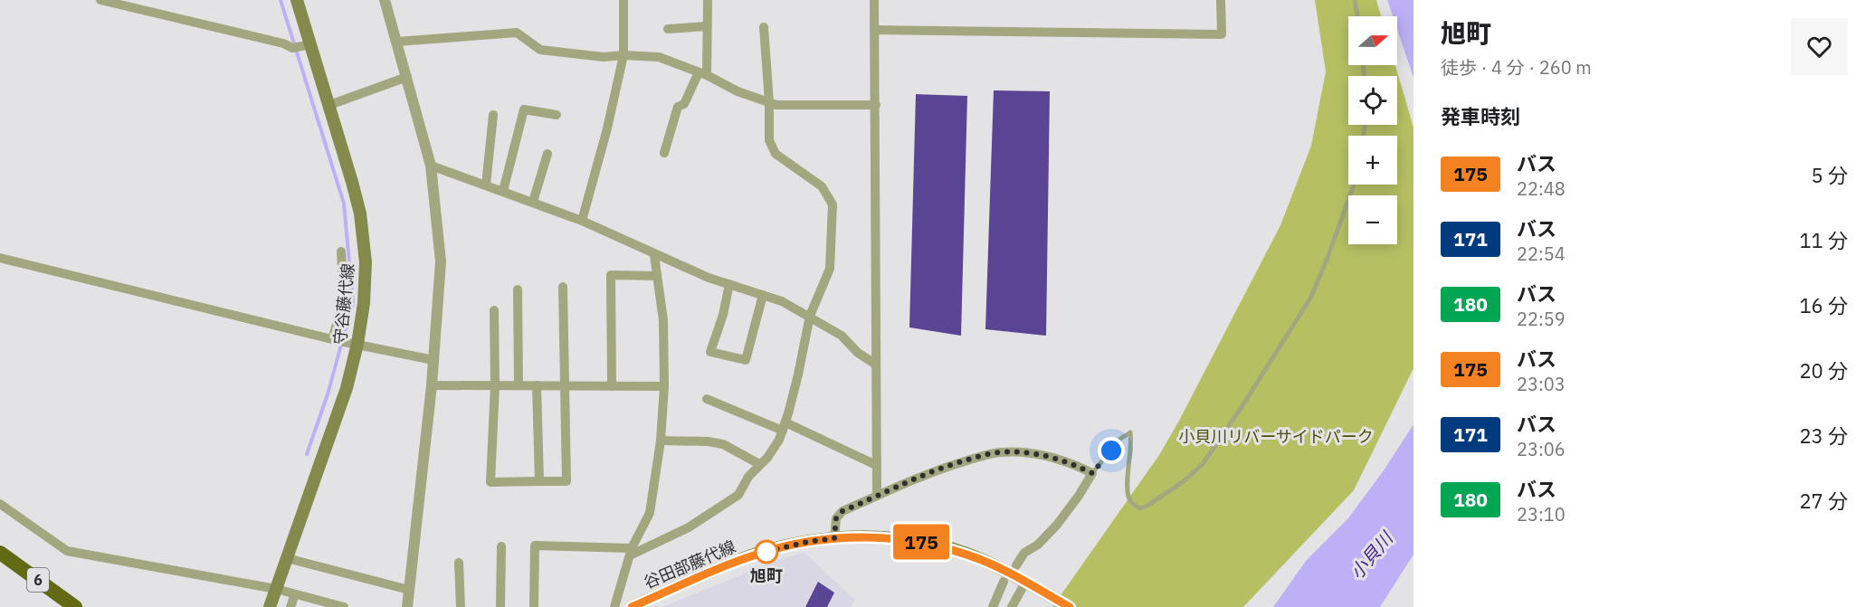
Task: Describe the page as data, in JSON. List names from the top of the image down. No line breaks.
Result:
{"streets":{"highway":["6"],"main road":["守谷藤代線","谷田部藤代線"]},"water":["小貝川"],"parks":["小貝川リバーサイドパーク"],"places":["旭町"],"lines":["bus line 175"],"north":"right","page":{"on_map":"175","heading":[["旭町","徒歩 · 4 分 · 260 m"],"発車時刻"],"map_buttons":["+","−"],"list":[{"mark":"175","name":"バス","note":"22:48","value":"5 分"},{"mark":"171","name":"バス","note":"22:54","value":"11 分"},{"mark":"180","name":"バス","note":"22:59","value":"16 分"},{"mark":"175","name":"バス","note":"23:03","value":"20 分"},{"mark":"171","name":"バス","note":"23:06","value":"23 分"},{"mark":"180","name":"バス","note":"23:10","value":"27 分"}]}}
